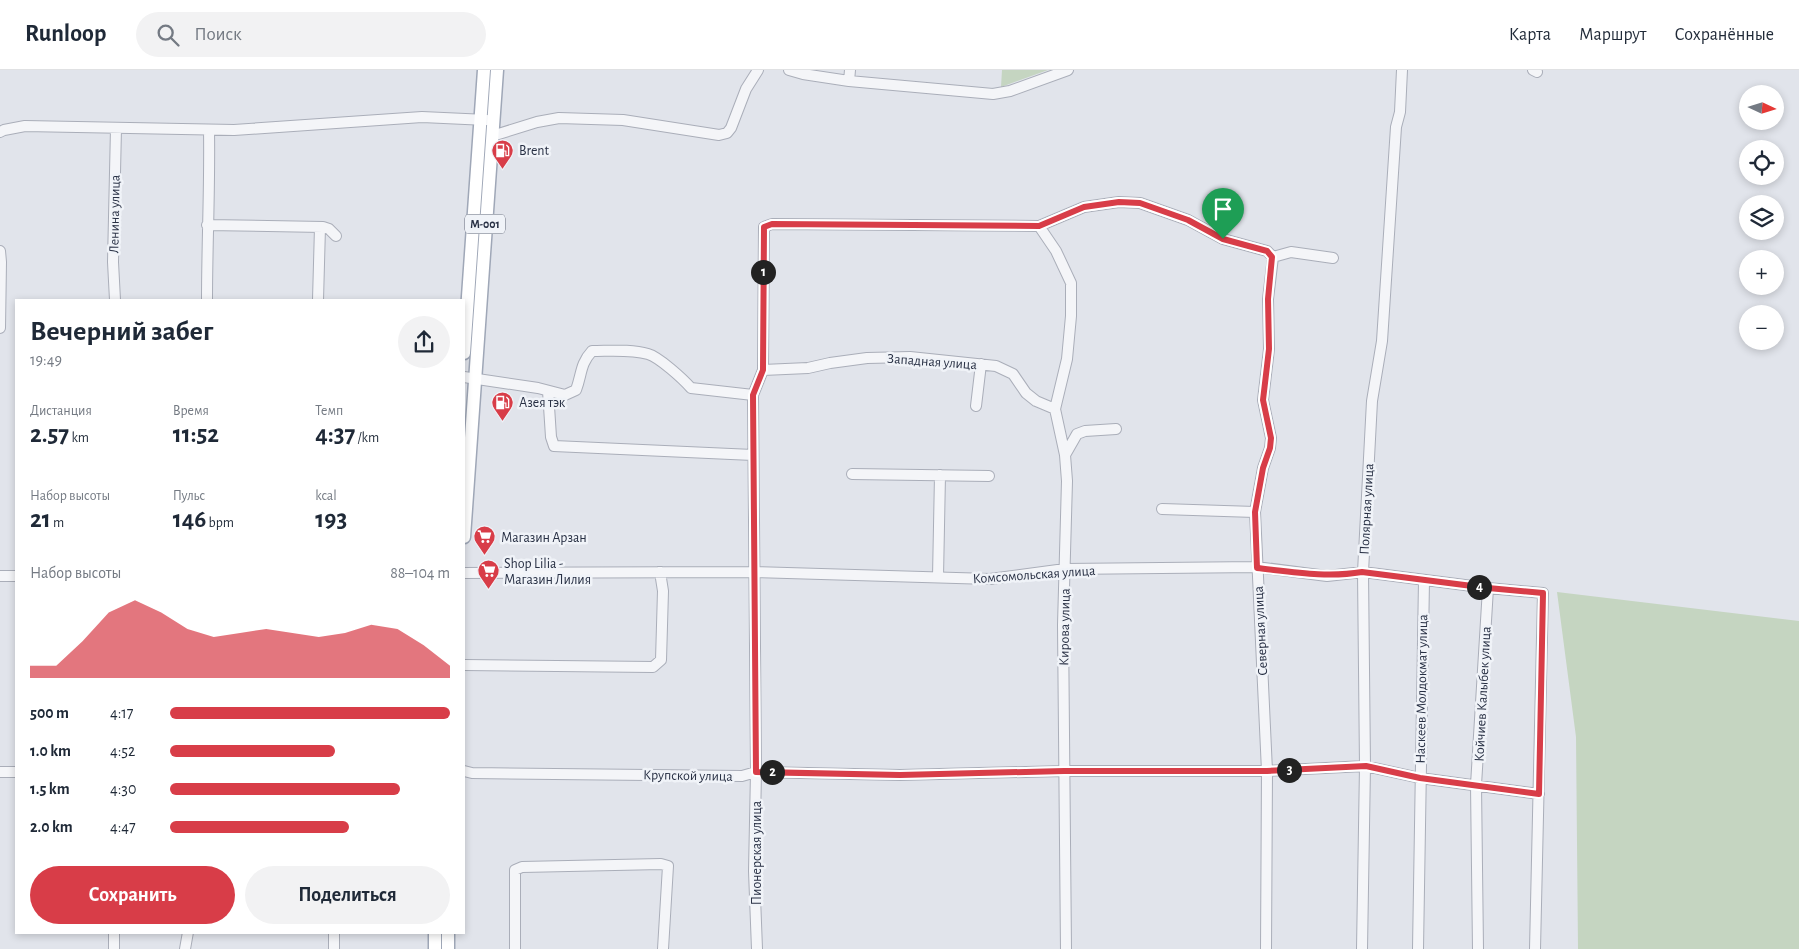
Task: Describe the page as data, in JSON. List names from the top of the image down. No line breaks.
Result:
{"streets":{"main road":["M-001"],"street":["Ленина улица","Западная улица","Полярная улица","Комсомольская улица","Кирова улица","Северная улица","Наскеев Молдокмат улица","Койчиев Калыбек улица","Крупской улица","Пионерская улица"]},"crossings":[["Западная улица","Кирова улица"],["Западная улица","Пионерская улица"],["Полярная улица","Комсомольская улица"],["Полярная улица","Крупской улица"],["Комсомольская улица","Кирова улица"],["Комсомольская улица","Северная улица"],["Комсомольская улица","Наскеев Молдокмат улица"],["Комсомольская улица","Койчиев Калыбек улица"],["Комсомольская улица","Крупской улица"],["Комсомольская улица","Пионерская улица"],["Кирова улица","Крупской улица"],["Кирова улица","Пионерская улица"],["Северная улица","Крупской улица"],["Наскеев Молдокмат улица","Крупской улица"],["Койчиев Калыбек улица","Крупской улица"],["Крупской улица","Пионерская улица"]],"places":{"fuel station":["Brent","Азея тэк"],"supermarket":["Магазин Арзан","Shop Lilia - Магазин Лилия"]},"north":"right","page":{"header":"Runloop","search":"Поиск","nav":["Карта","Маршрут","Сохранённые"],"map_buttons":["+","−"],"pins":["1","4","3","2"],"heading":["Вечерний забег","19:49"],"stats":[["Дистанция","2.57 km"],["Время","11:52"],["Темп","4:37 /km"],["Набор высоты","21 m"],["Пульс","146 bpm"],["kcal","193"]],"chart":["Набор высоты","88–104 m"],"list":[{"name":"500 m","note":"4:17"},{"name":"1.0 km","note":"4:52"},{"name":"1.5 km","note":"4:30"},{"name":"2.0 km","note":"4:47"}],"buttons":["Сохранить","Поделиться"]}}
